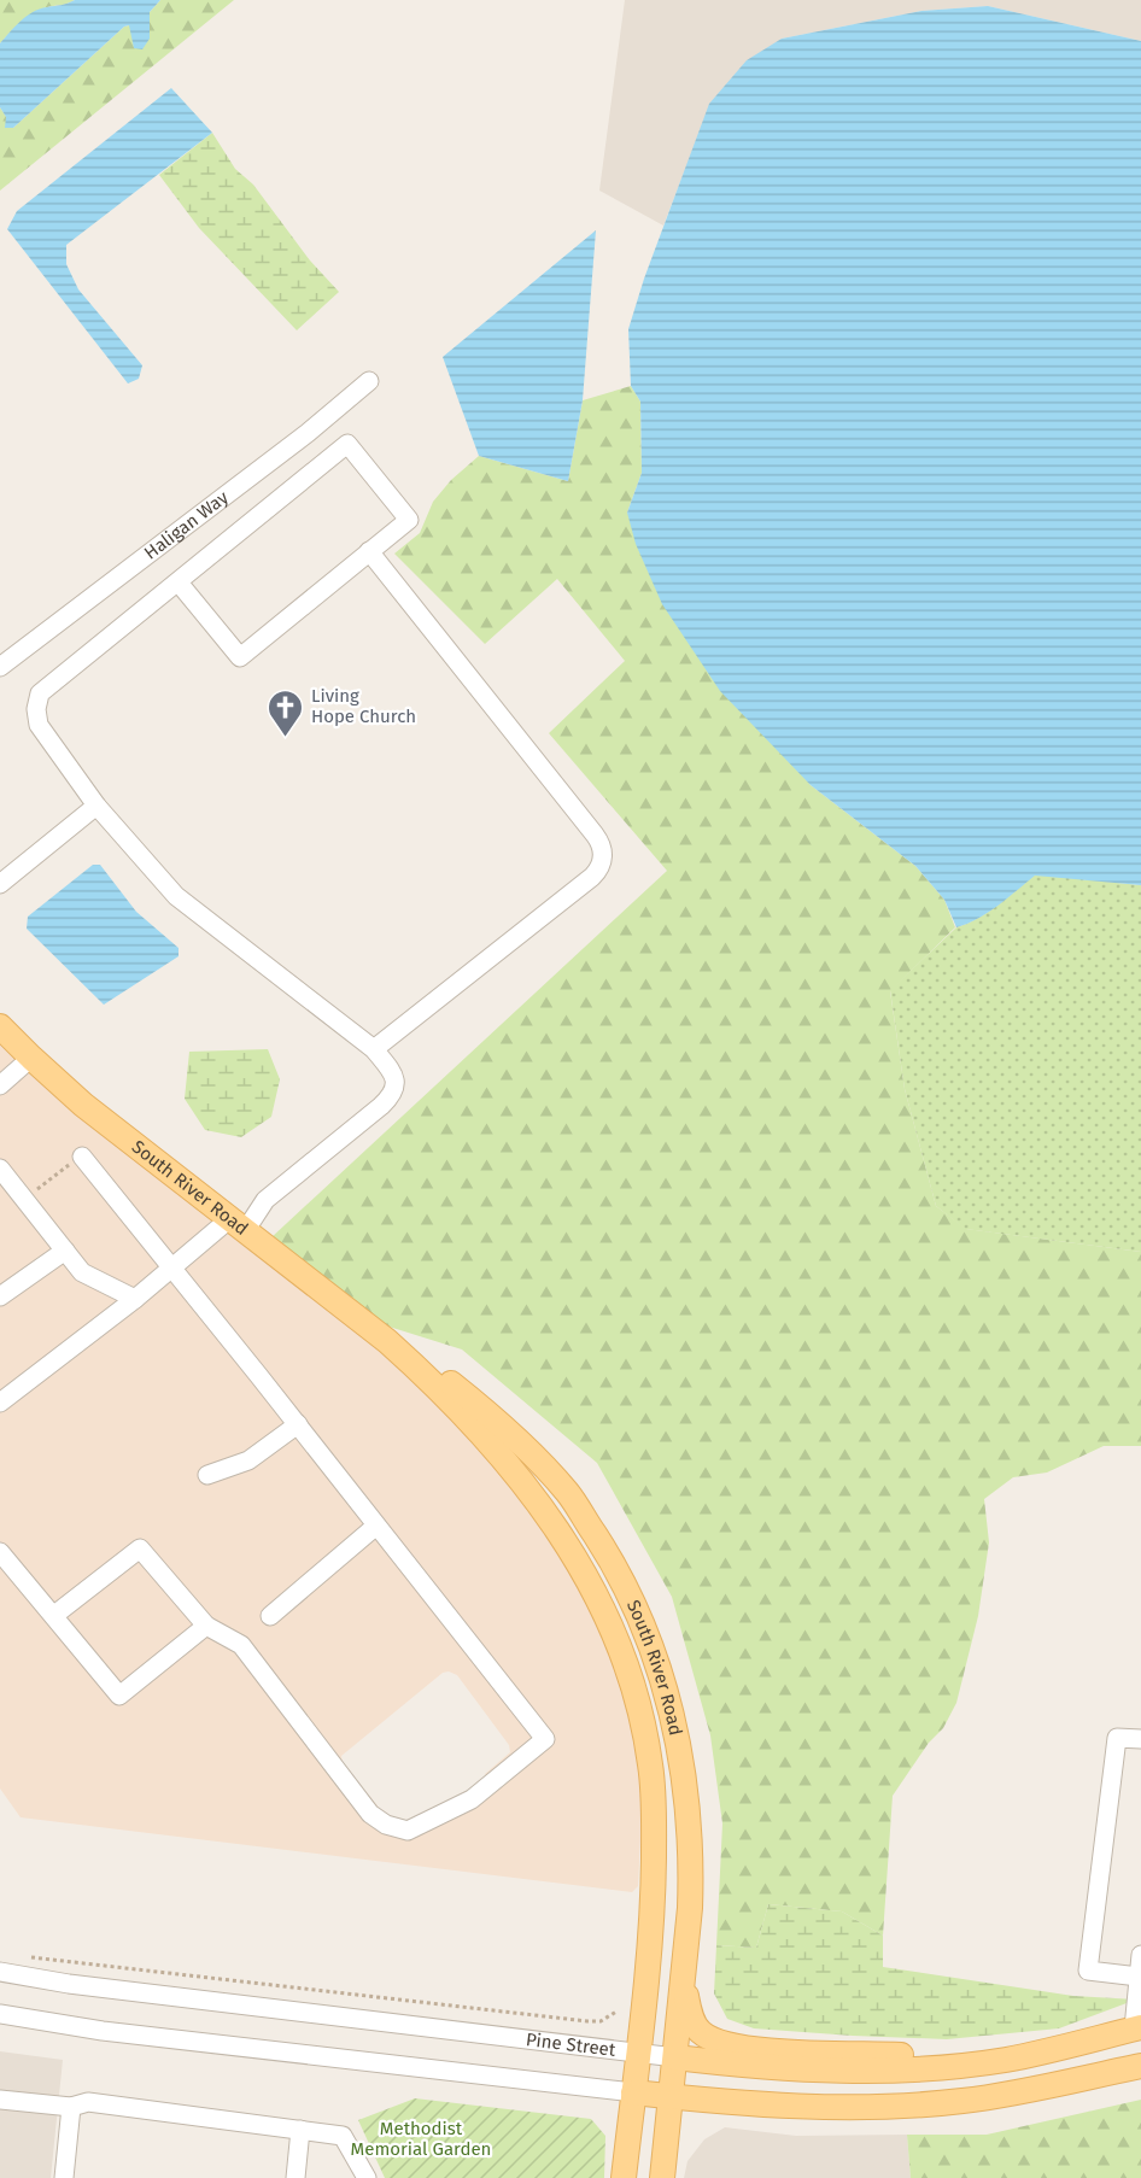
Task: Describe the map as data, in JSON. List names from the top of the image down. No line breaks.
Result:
{"streets":{"main road":["South River Road","Pine Street"],"street":["Haligan Way"]},"crossings":[["South River Road","Pine Street"]],"parks":["Methodist Memorial Garden"],"places":{"church":["Living Hope Church"]}}
